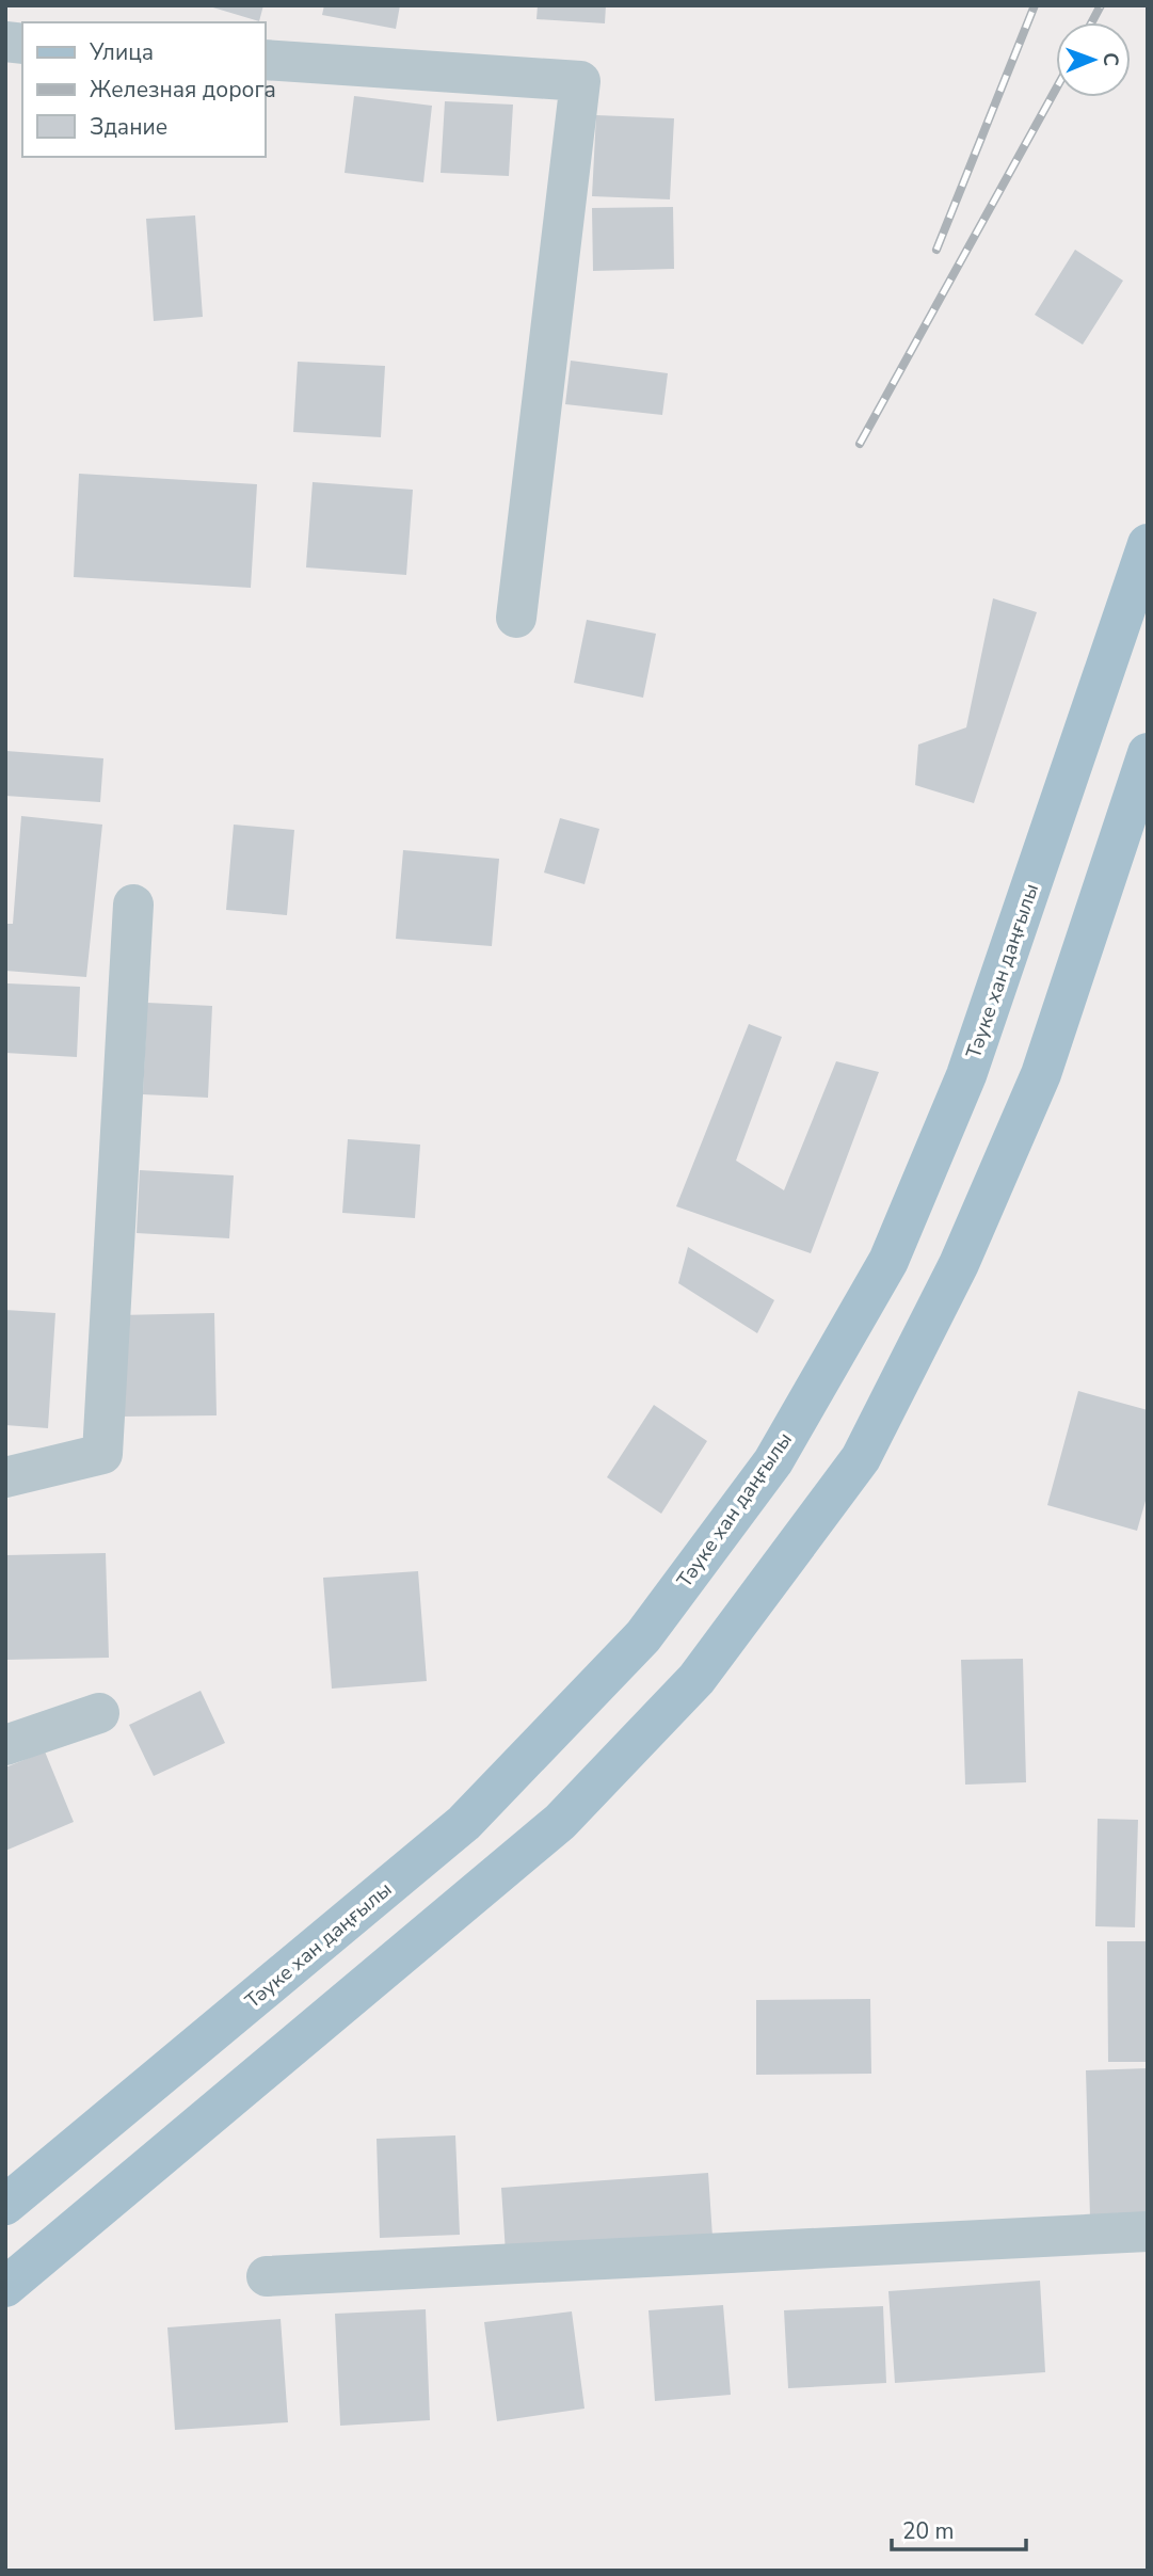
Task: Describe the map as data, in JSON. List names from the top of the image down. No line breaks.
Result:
{"streets":{"main road":["Тәуке хан даңғылы"]},"legend":["Улица","Железная дорога","Здание"],"scale_bar":"20 m","north":"right"}
